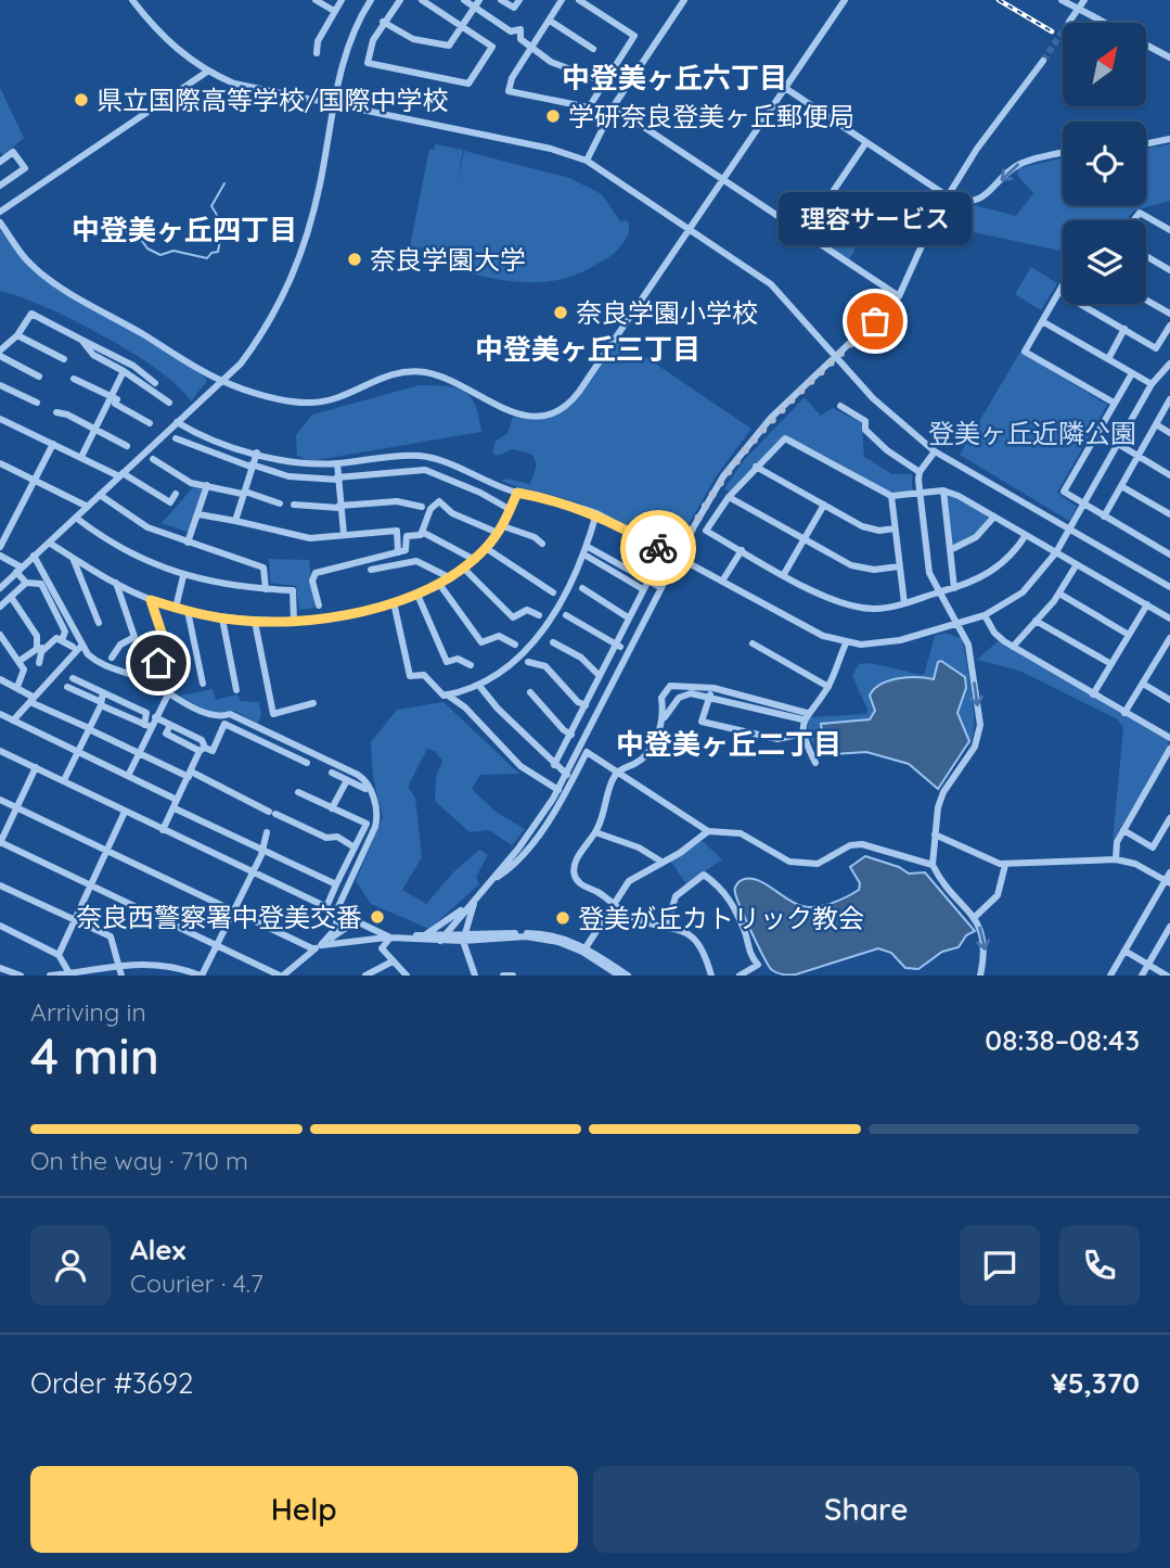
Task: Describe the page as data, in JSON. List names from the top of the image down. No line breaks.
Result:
{"districts":["中登美ヶ丘六丁目","中登美ヶ丘四丁目","中登美ヶ丘三丁目","中登美ヶ丘二丁目"],"parks":["登美ヶ丘近隣公園"],"places":["県立国際高等学校/国際中学校","学研奈良登美ヶ丘郵便局","奈良学園大学","奈良学園小学校","理容サービス","奈良西警察署中登美交番","登美が丘カトリック教会"],"north":"top right","page":{"bubble":"理容サービス","heading":["4 min","Arriving in","08:38–08:43"],"panel":["Alex","Courier · 4.7","Order #3692","¥5,370"],"bar":"On the way · 710 m","buttons":["Help","Share"]}}
